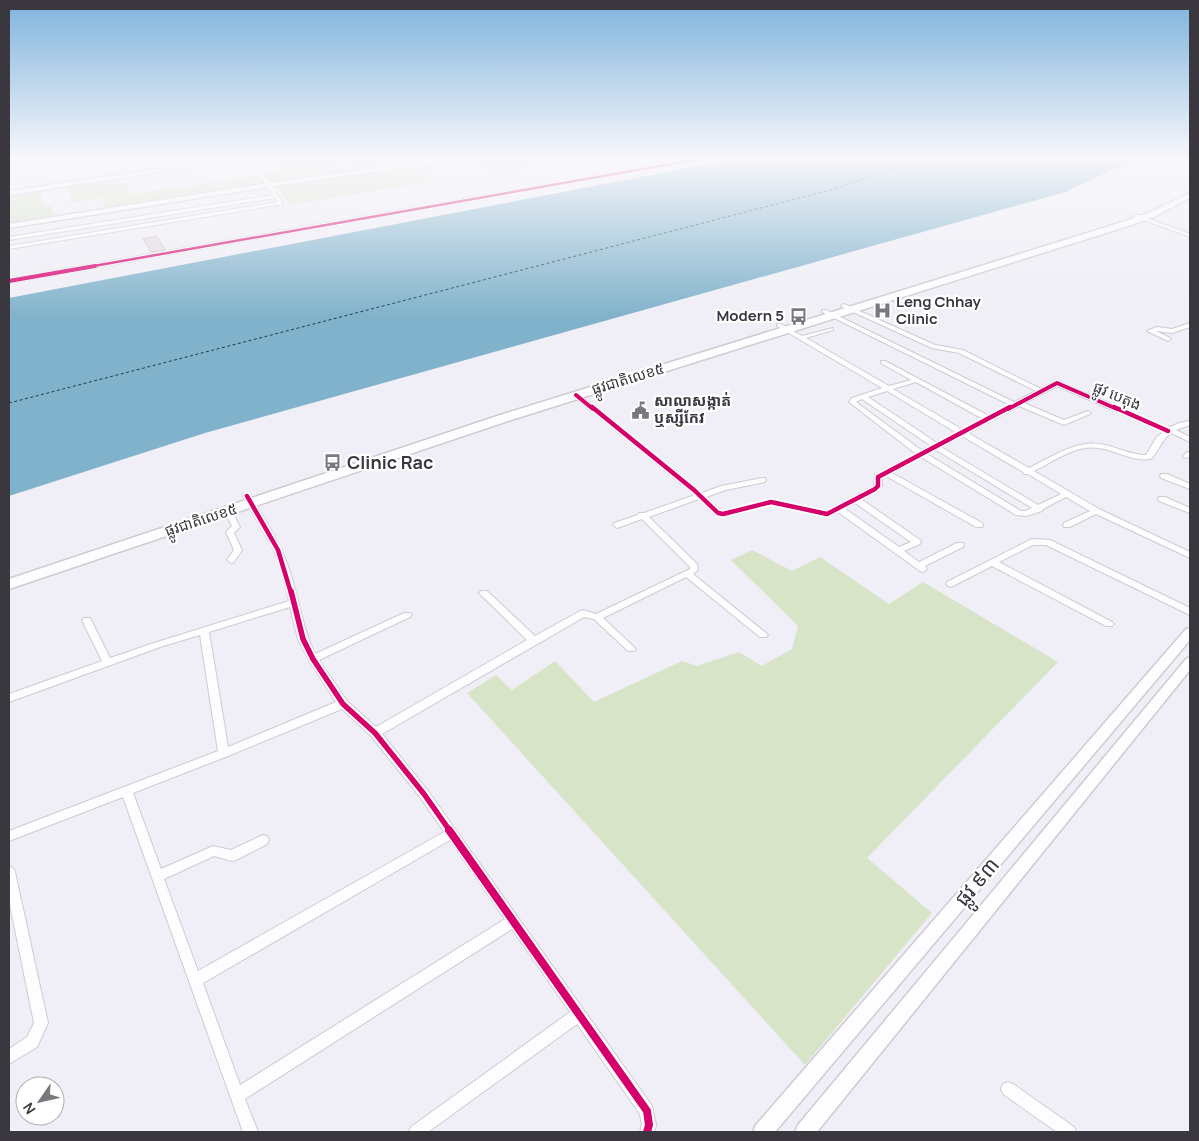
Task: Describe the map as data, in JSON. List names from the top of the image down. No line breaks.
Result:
{"streets":{"highway":["ផ្លូវជាតិលេខ៥"],"street":["ផ្លូវ បេតុង","ផ្លូវ ៩៣"]},"places":{"hospital":["Leng Chhay Clinic"],"bus stop":["Modern 5","Clinic Rac"],"public building":["សាលាសង្កាត់ ឬស្សីកែវ"]},"north":"bottom left"}
